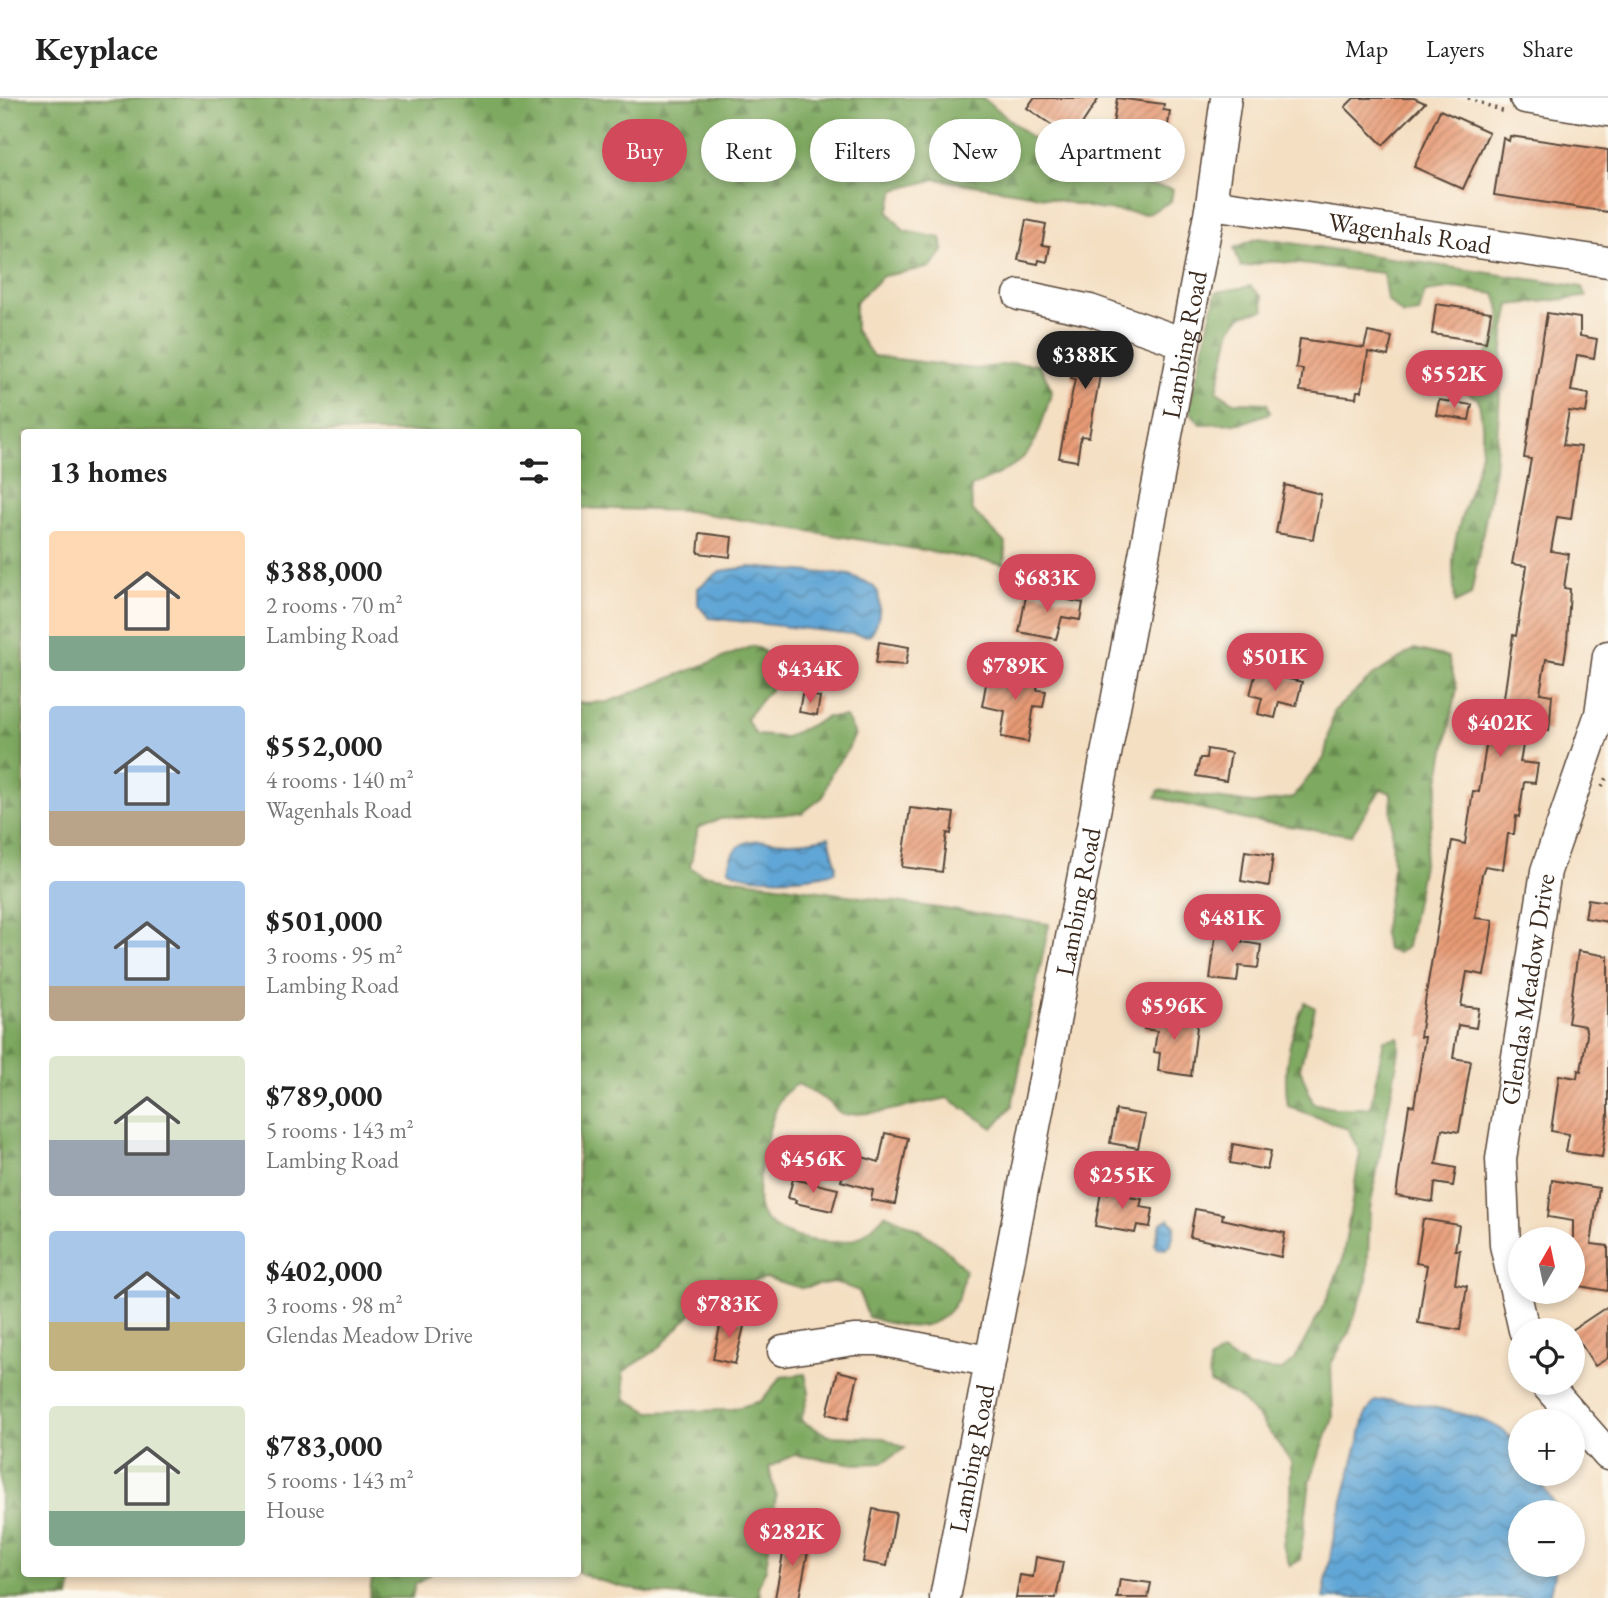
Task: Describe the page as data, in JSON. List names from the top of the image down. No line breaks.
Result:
{"streets":{"street":["Wagenhals Road","Lambing Road","Glendas Meadow Drive"]},"crossings":[["Wagenhals Road","Lambing Road"]],"north":"top","page":{"header":"Keyplace","nav":["Map","Layers","Share"],"chip":["Buy","Rent","Filters","New","Apartment"],"price":["$388K","$552K","$683K","$501K","$789K","$434K","$402K","$481K","$596K","$456K","$255K","$783K","$282K"],"heading":"13 homes","list":[{"name":"$388,000","note":"2 rooms · 70 m² · Lambing Road"},{"name":"$552,000","note":"4 rooms · 140 m² · Wagenhals Road"},{"name":"$501,000","note":"3 rooms · 95 m² · Lambing Road"},{"name":"$789,000","note":"5 rooms · 143 m² · Lambing Road"},{"name":"$402,000","note":"3 rooms · 98 m² · Glendas Meadow Drive"},{"name":"$783,000","note":"5 rooms · 143 m² · House"}],"map_buttons":["+","−"]}}
